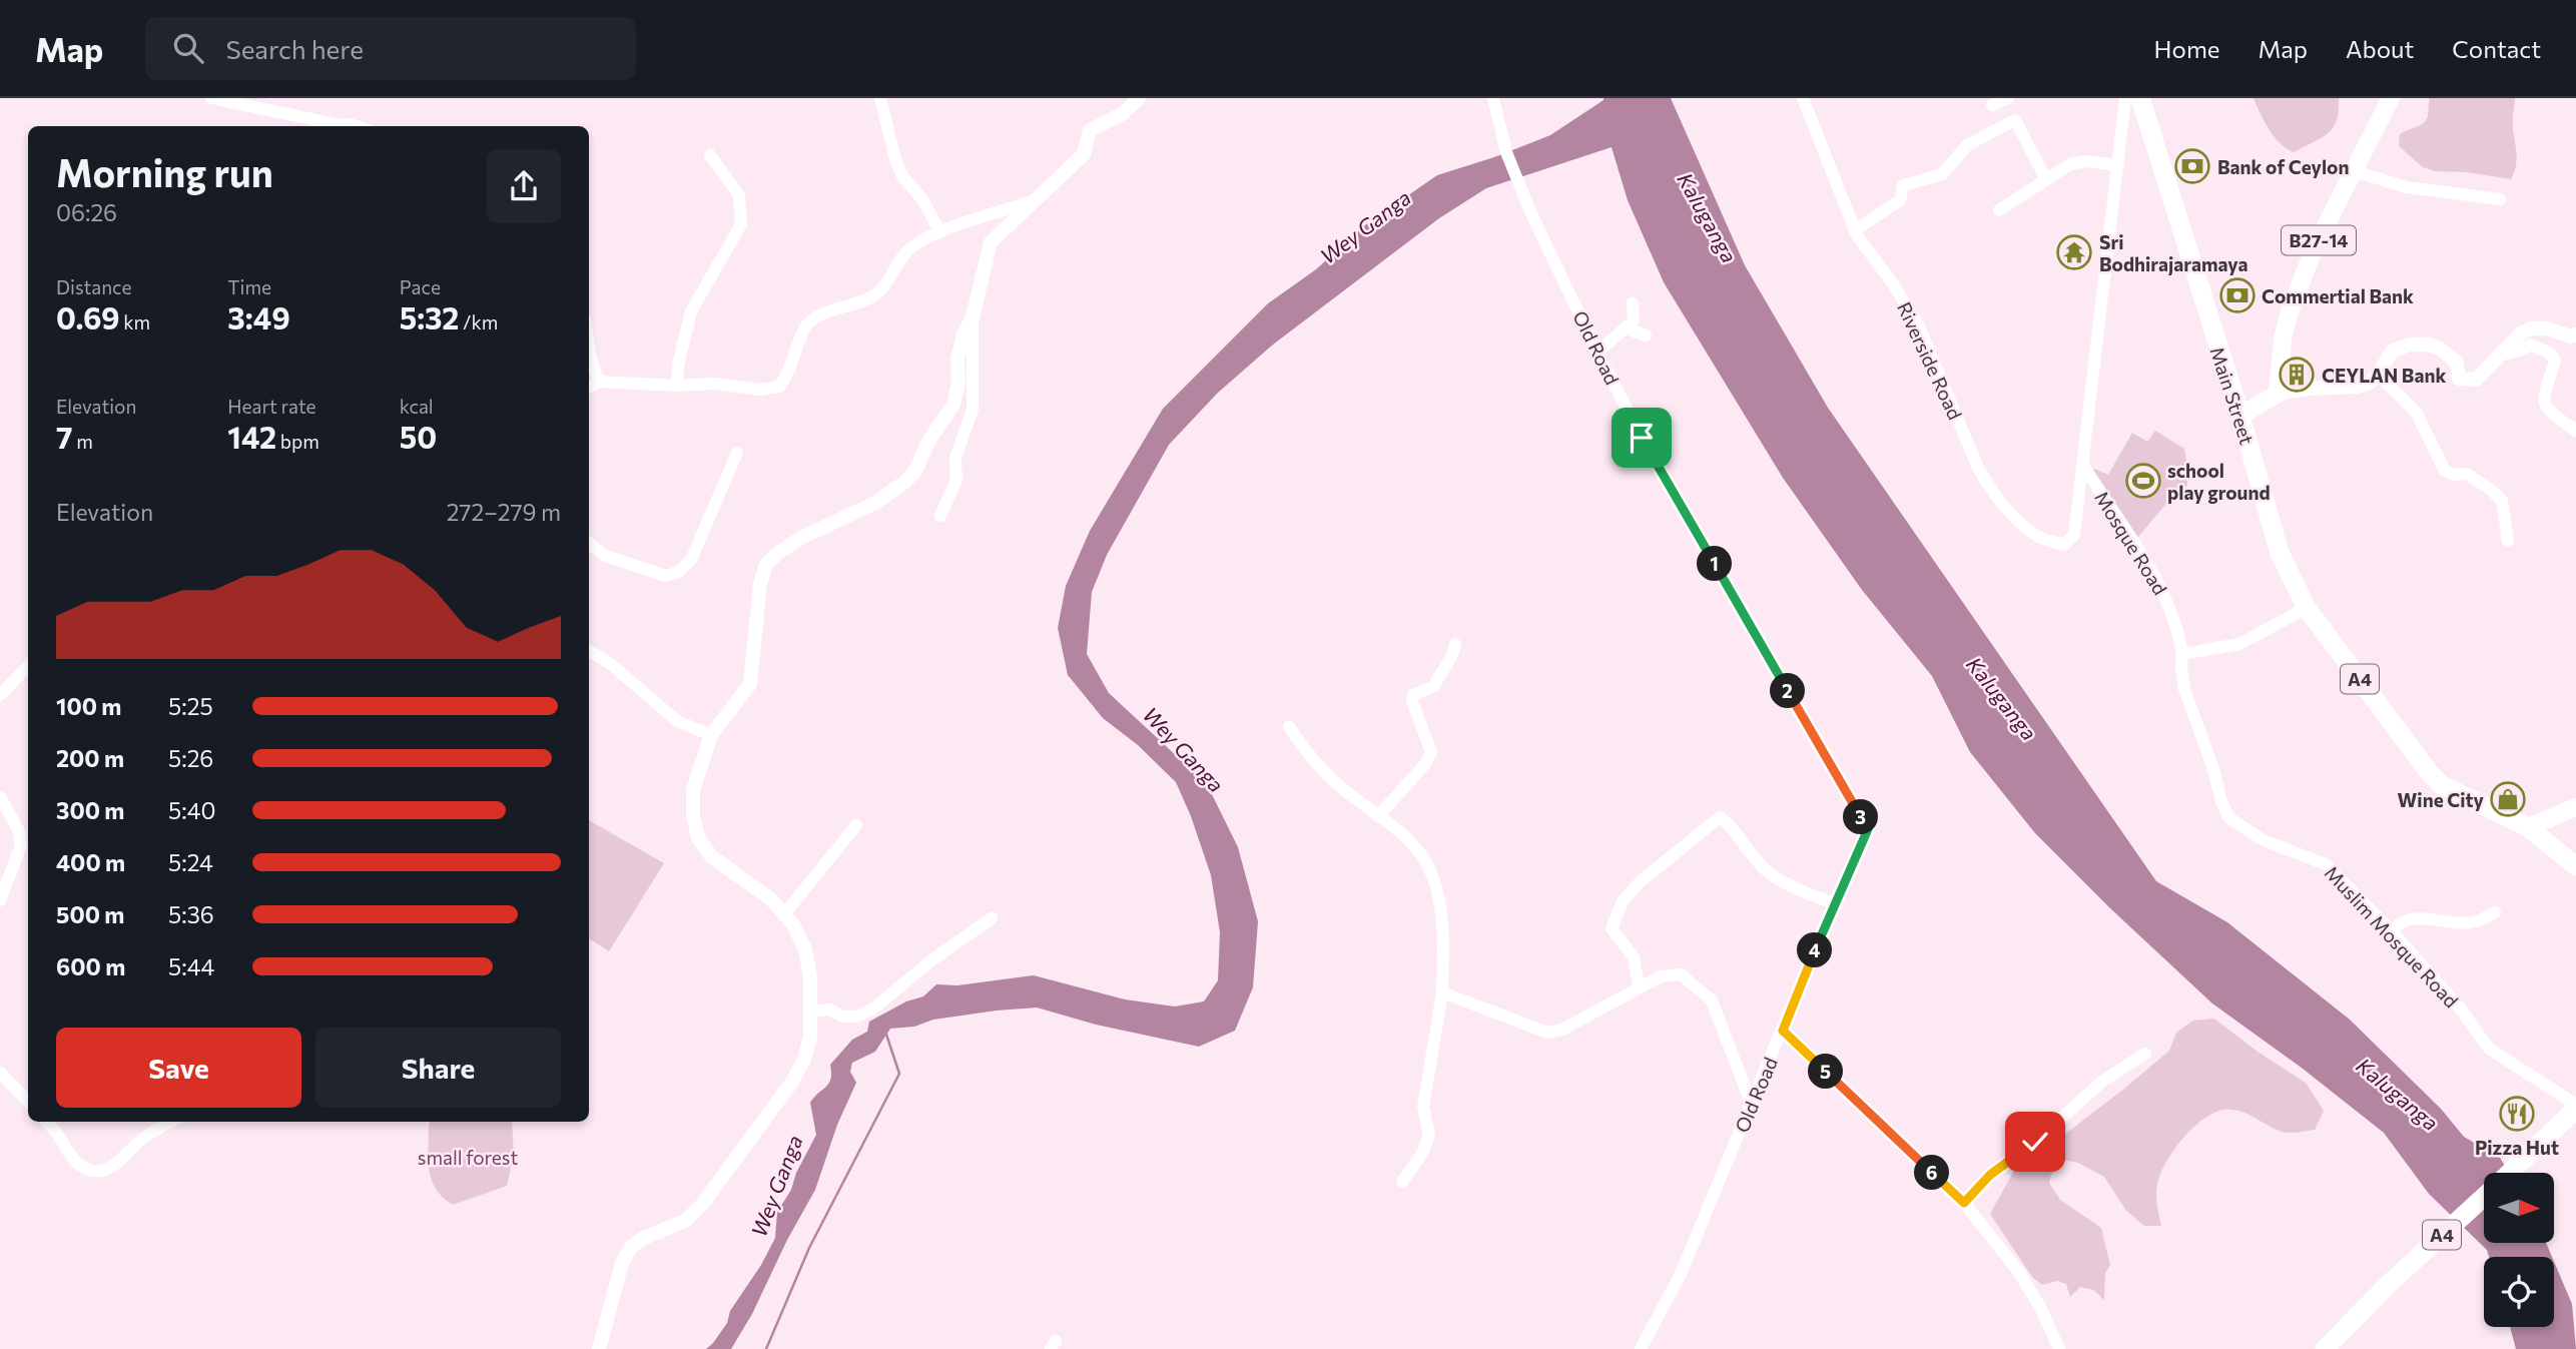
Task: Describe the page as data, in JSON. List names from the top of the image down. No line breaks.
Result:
{"streets":{"highway":["Main Street","A4"],"main road":["B27-14"],"street":["Old Road","Riverside Road","Mosque Road","Muslim Mosque Road"]},"crossings":[["Riverside Road","Mosque Road"],["Mosque Road","Muslim Mosque Road"],["A4","Muslim Mosque Road"]],"water":["Kaluganga","Wey Ganga"],"parks":["small forest"],"places":{"bank":["Bank of Ceylon","Commertial Bank"],"temple":["Sri Bodhirajaramaya"],"building":["CEYLAN Bank"],"sports":["school play ground"],"shop":["Wine City"],"restaurant":["Pizza Hut"]},"north":"right","page":{"header":"Map","search":"Search here","nav":["Home","Map","About","Contact"],"heading":["Morning run","06:26"],"stats":[["Distance","0.69 km"],["Time","3:49"],["Pace","5:32 /km"],["Elevation","7 m"],["Heart rate","142 bpm"],["kcal","50"]],"chart":["Elevation","272–279 m"],"pins":["1","2","3","4","5","6"],"list":[{"name":"100 m","note":"5:25"},{"name":"200 m","note":"5:26"},{"name":"300 m","note":"5:40"},{"name":"400 m","note":"5:24"},{"name":"500 m","note":"5:36"},{"name":"600 m","note":"5:44"}],"buttons":["Save","Share"]}}
